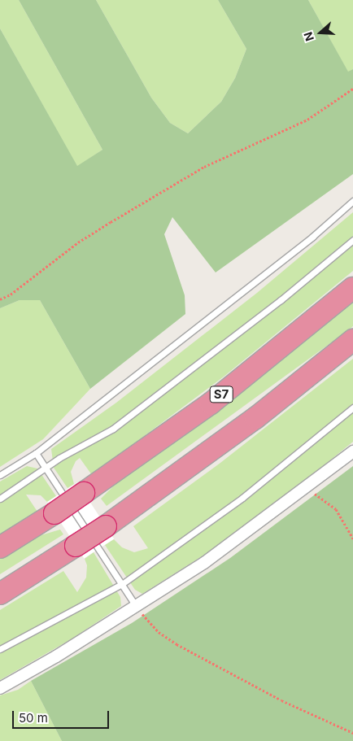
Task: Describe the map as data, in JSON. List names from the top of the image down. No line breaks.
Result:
{"streets":{"highway":["S7"]},"scale_bar":"50 m","north":"left"}
